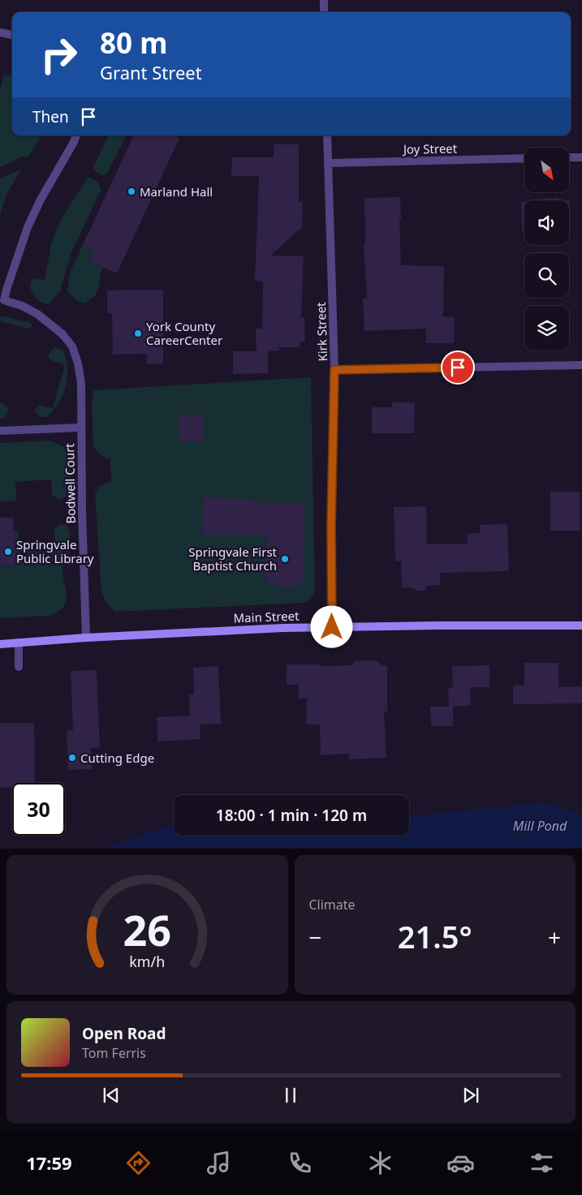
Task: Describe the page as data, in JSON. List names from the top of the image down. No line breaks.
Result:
{"streets":{"main road":["Main Street"],"street":["Joy Street","Kirk Street","Bodwell Court"]},"crossings":[["Joy Street","Kirk Street"],["Kirk Street","Main Street"],["Bodwell Court","Main Street"]],"water":["Mill Pond"],"places":["Marland Hall","York County CareerCenter","Springvale Public Library","Springvale First Baptist Church","Cutting Edge"],"north":"bottom right","page":{"turn":["80 m","Grant Street"],"then":"Then","limit":"30","trip":"18:00 · 1 min · 120 m","tile":"Climate","heat":["−","21.5°","+"],"song":["Open Road","Tom Ferris"],"tabs":"17:59","gauge":["26","km/h"]}}
